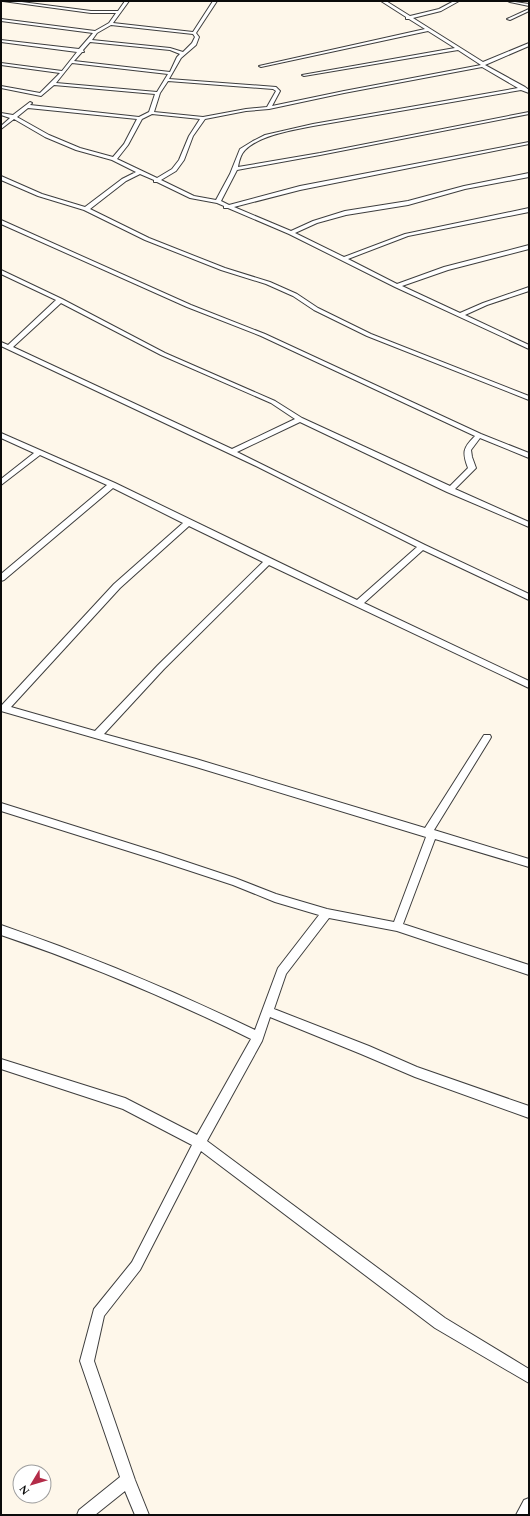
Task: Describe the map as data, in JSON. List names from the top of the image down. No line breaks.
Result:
{"north":"bottom left"}
